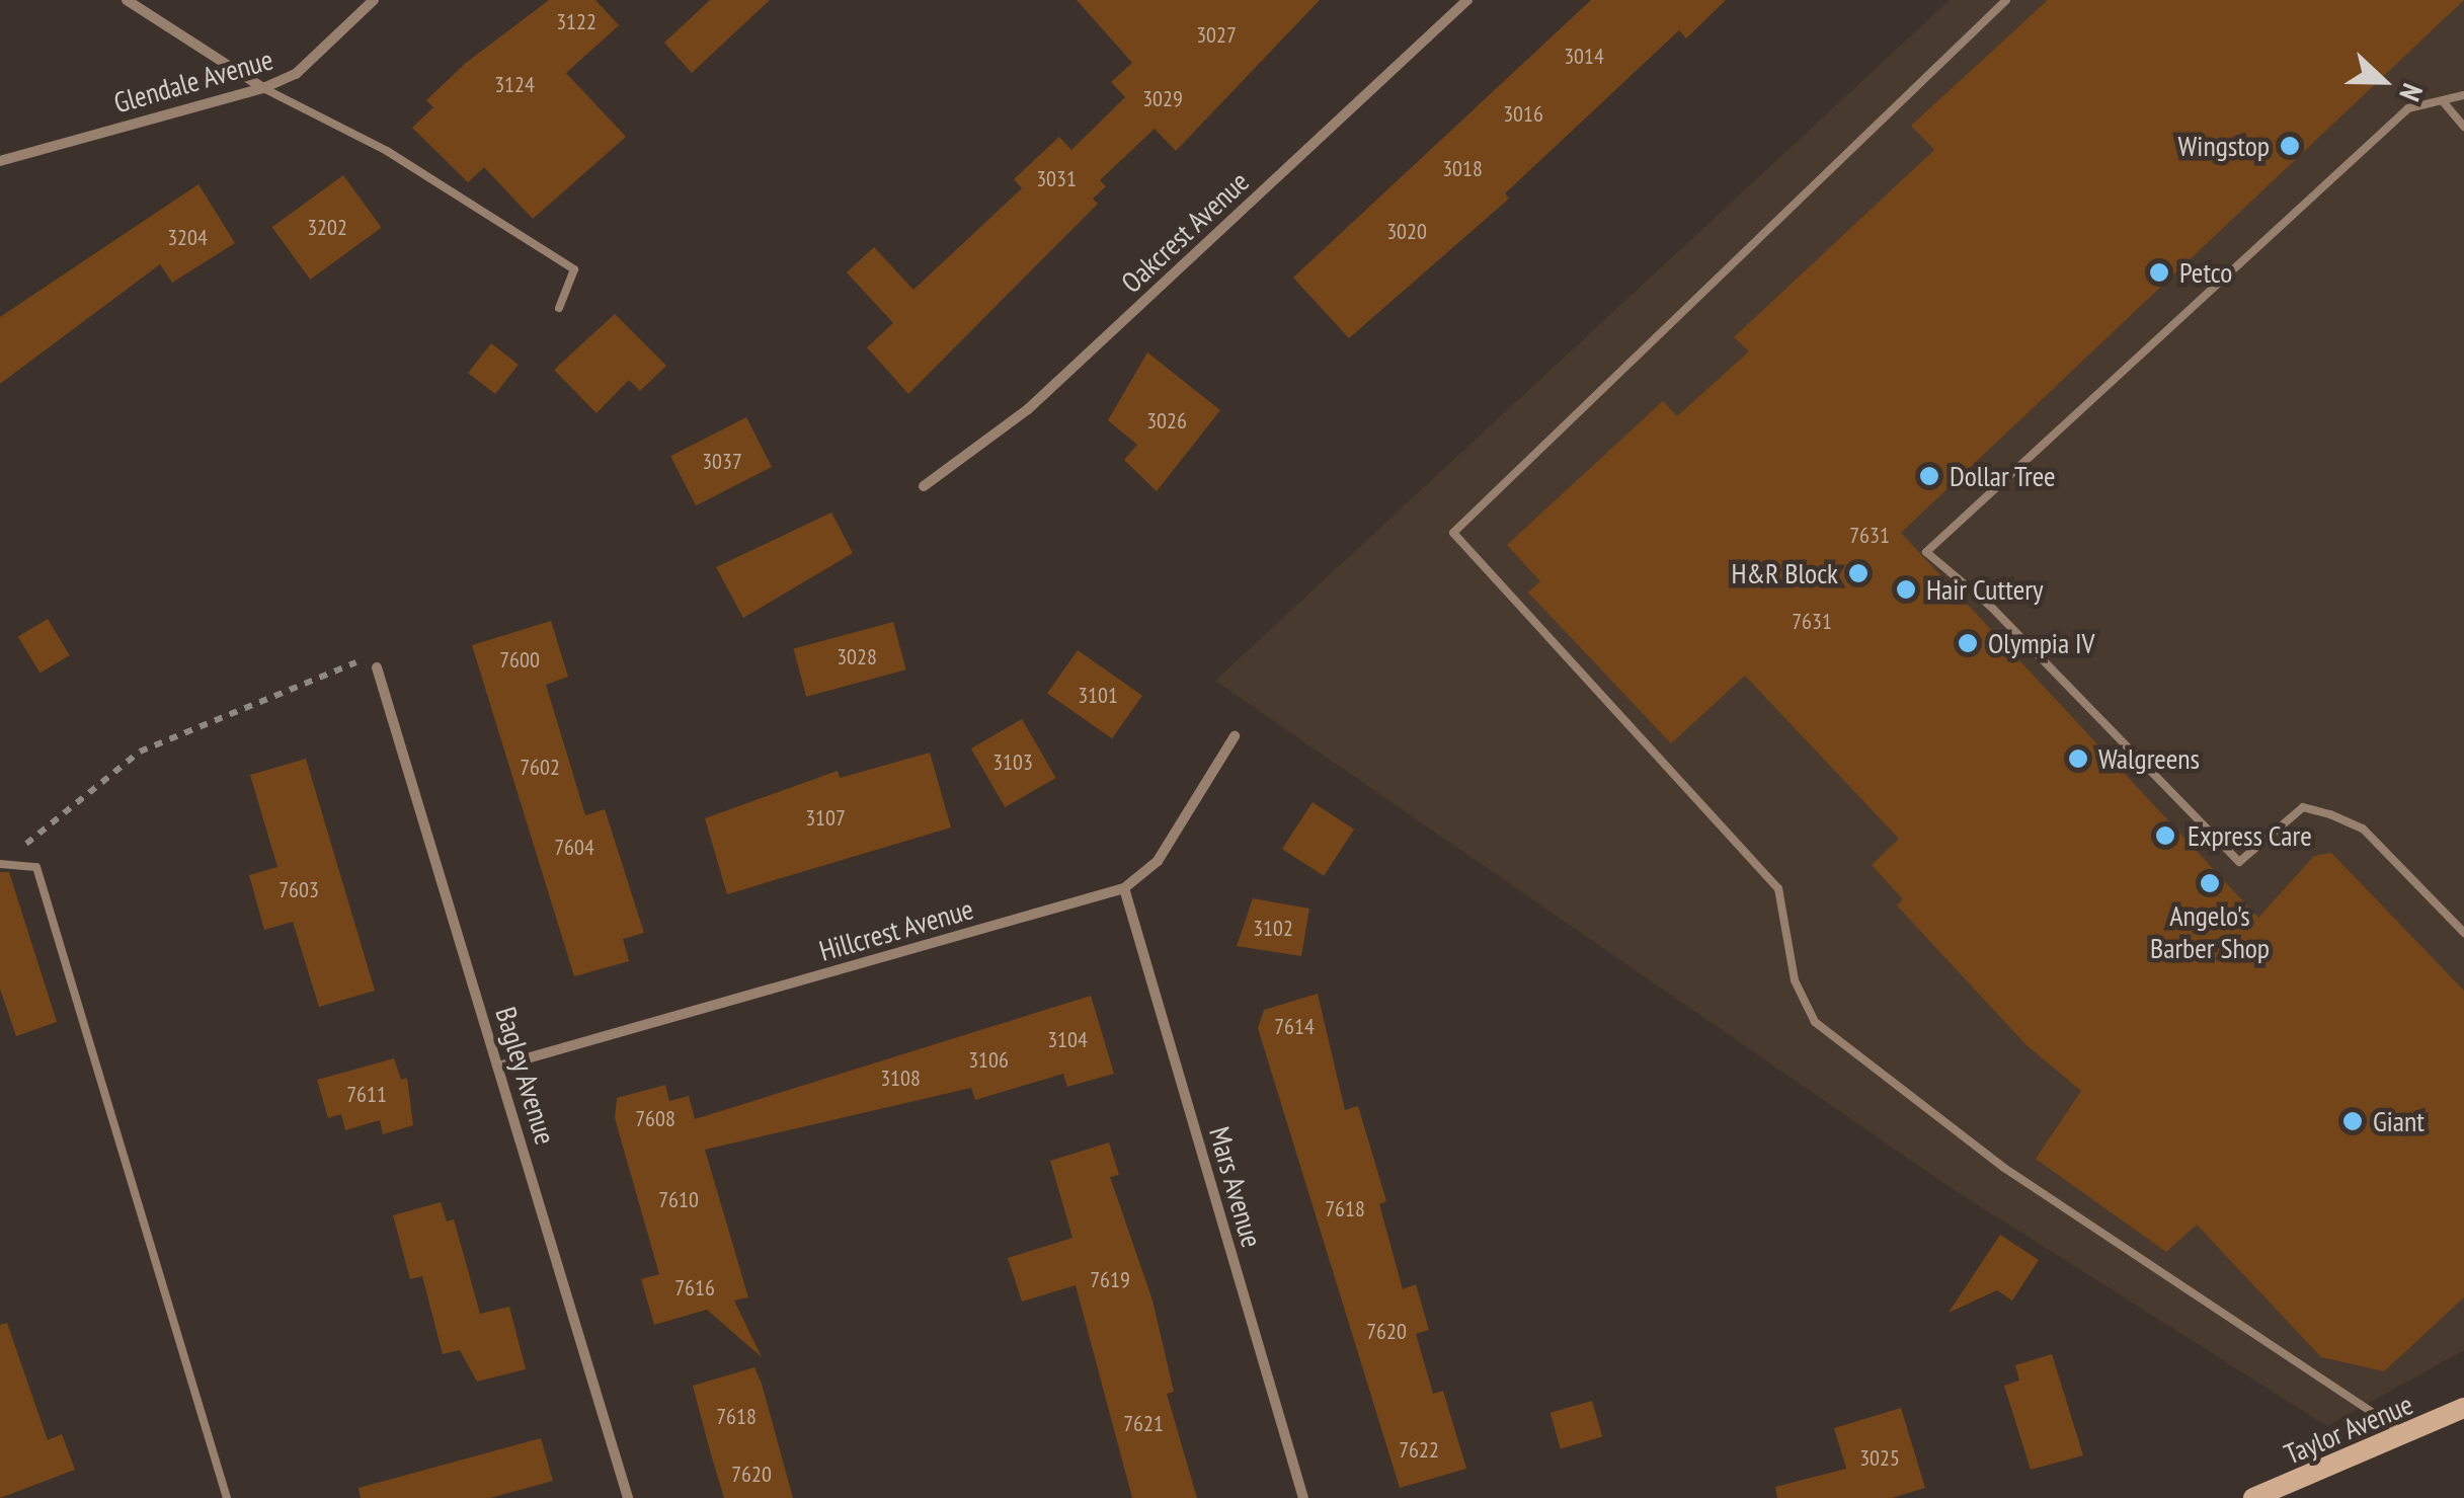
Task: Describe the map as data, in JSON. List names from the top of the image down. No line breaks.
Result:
{"streets":{"main road":["Taylor Avenue"],"street":["Glendale Avenue","Oakcrest Avenue","Hillcrest Avenue","Bagley Avenue","Mars Avenue"]},"crossings":[["Hillcrest Avenue","Bagley Avenue"],["Hillcrest Avenue","Mars Avenue"]],"places":["Wingstop","Petco","Dollar Tree","H&R Block","Hair Cuttery","Olympia IV","Walgreens","Express Care","Angelo's Barber Shop","Giant"],"house_numbers":["3122","3027","3014","3124","3029","3016","3018","3031","3202","3020","3204","3026","3037","7631","7631","3028","7600","3101","3103","7602","3107","7604","7603","3102","7614","3104","3106","3108","7611","7608","7610","7618","7619","7616","7620","7618","7621","7622","3025","7620"],"north":"right"}
